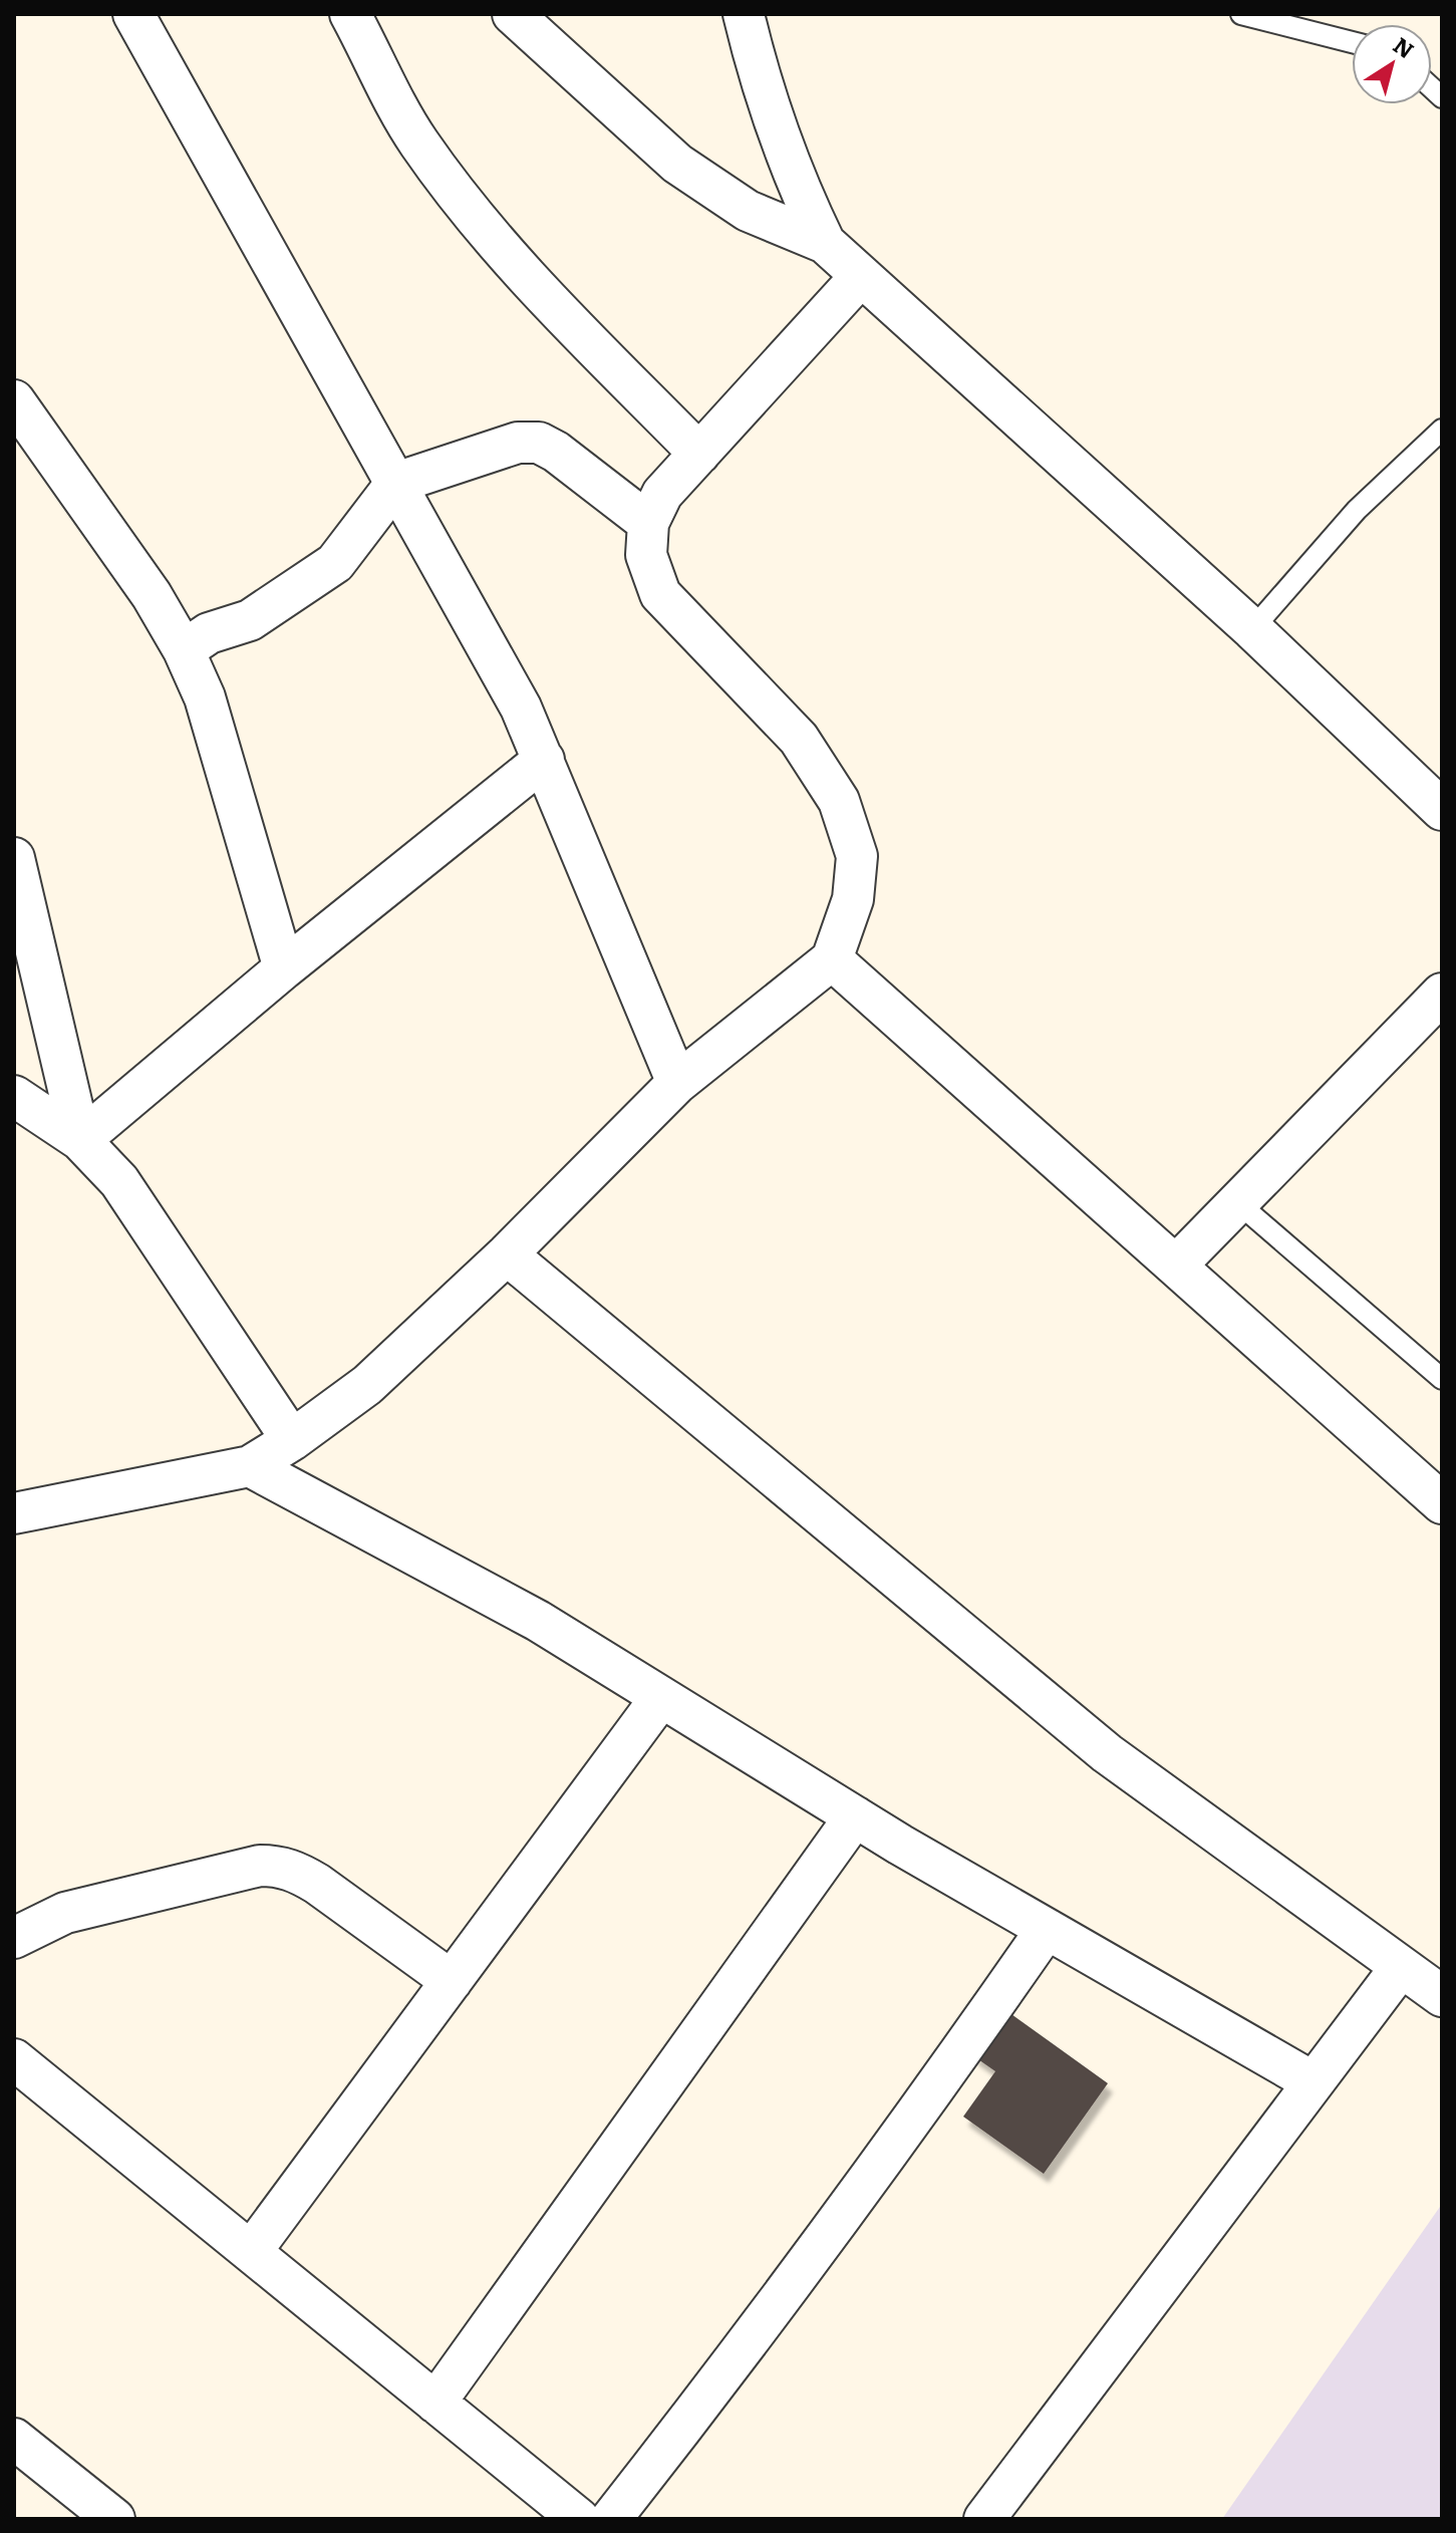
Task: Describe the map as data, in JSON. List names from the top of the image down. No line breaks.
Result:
{"north":"top right"}
